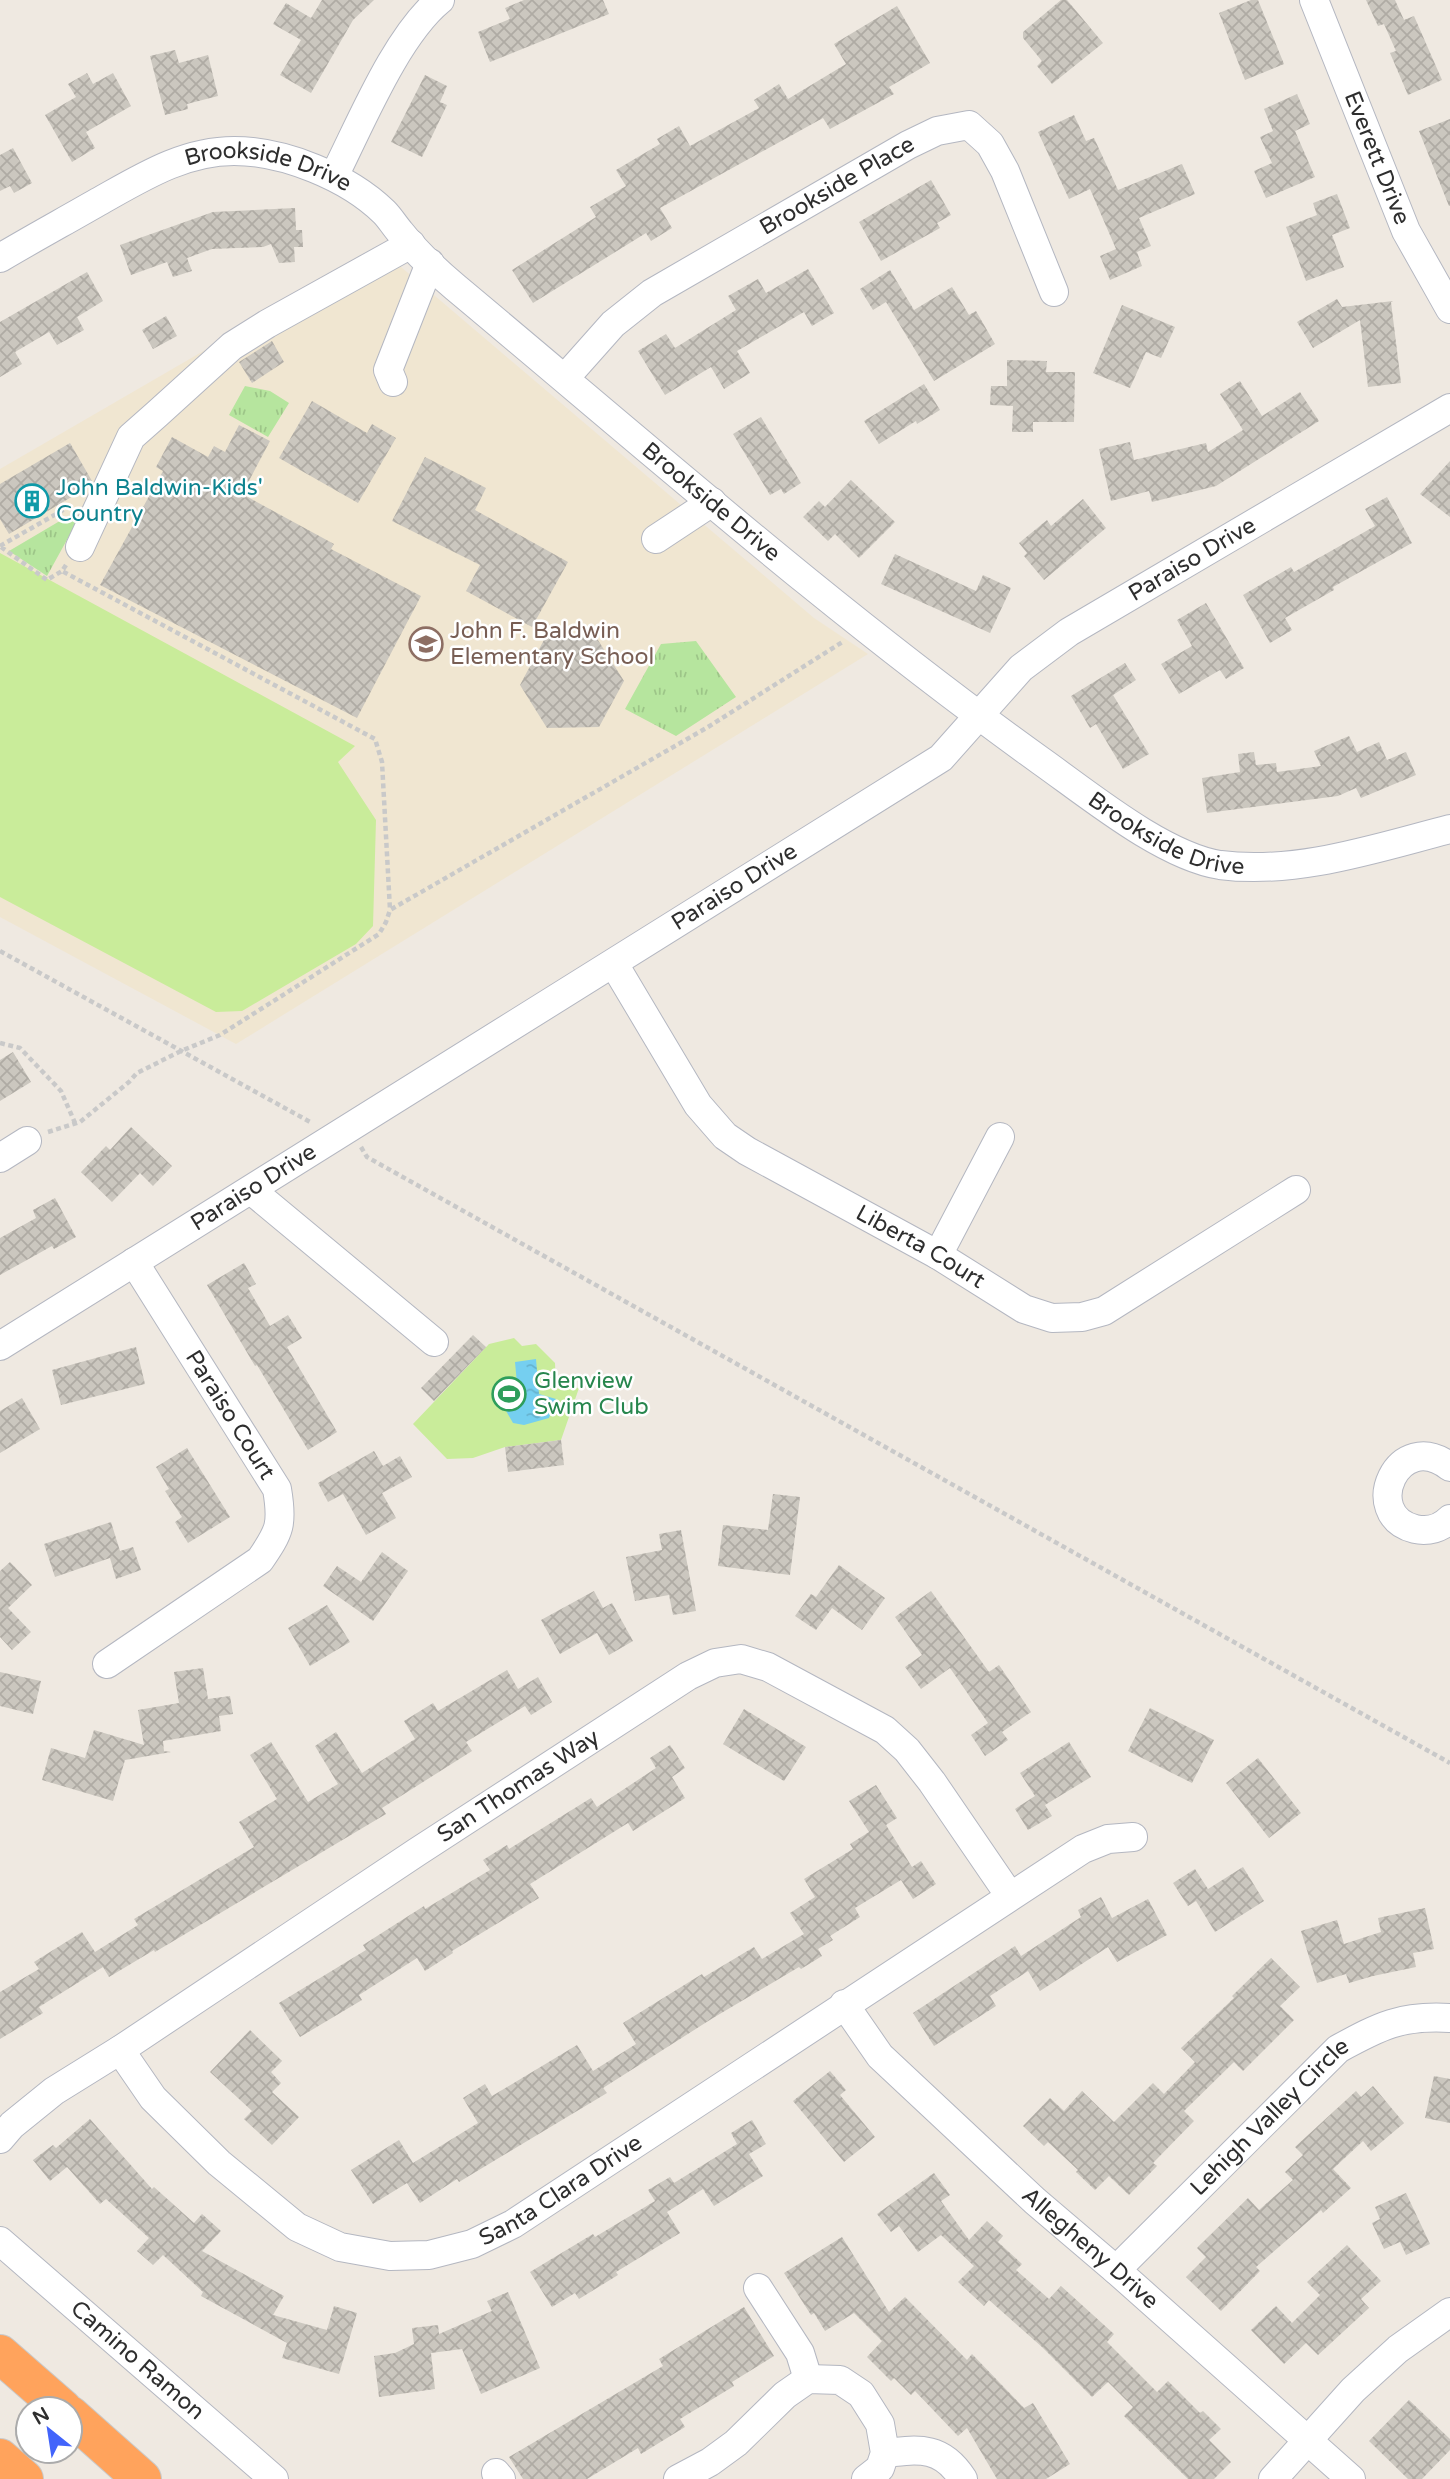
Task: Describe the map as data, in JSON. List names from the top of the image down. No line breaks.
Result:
{"streets":{"street":["Everett Drive","Brookside Drive","Brookside Place","Paraiso Drive","Liberta Court","Paraiso Court","San Thomas Way","Lehigh Valley Circle","Santa Clara Drive","Allegheny Drive","Camino Ramon"]},"crossings":[["Brookside Drive","Brookside Place"],["Brookside Drive","Paraiso Drive"],["Paraiso Drive","Liberta Court"],["Paraiso Drive","Paraiso Court"],["San Thomas Way","Santa Clara Drive"],["Lehigh Valley Circle","Allegheny Drive"],["Santa Clara Drive","Allegheny Drive"]],"places":{"building":["John Baldwin-Kids' Country"],"school or university":["John F. Baldwin Elementary School"],"sports":["Glenview Swim Club"]},"north":"top left"}
